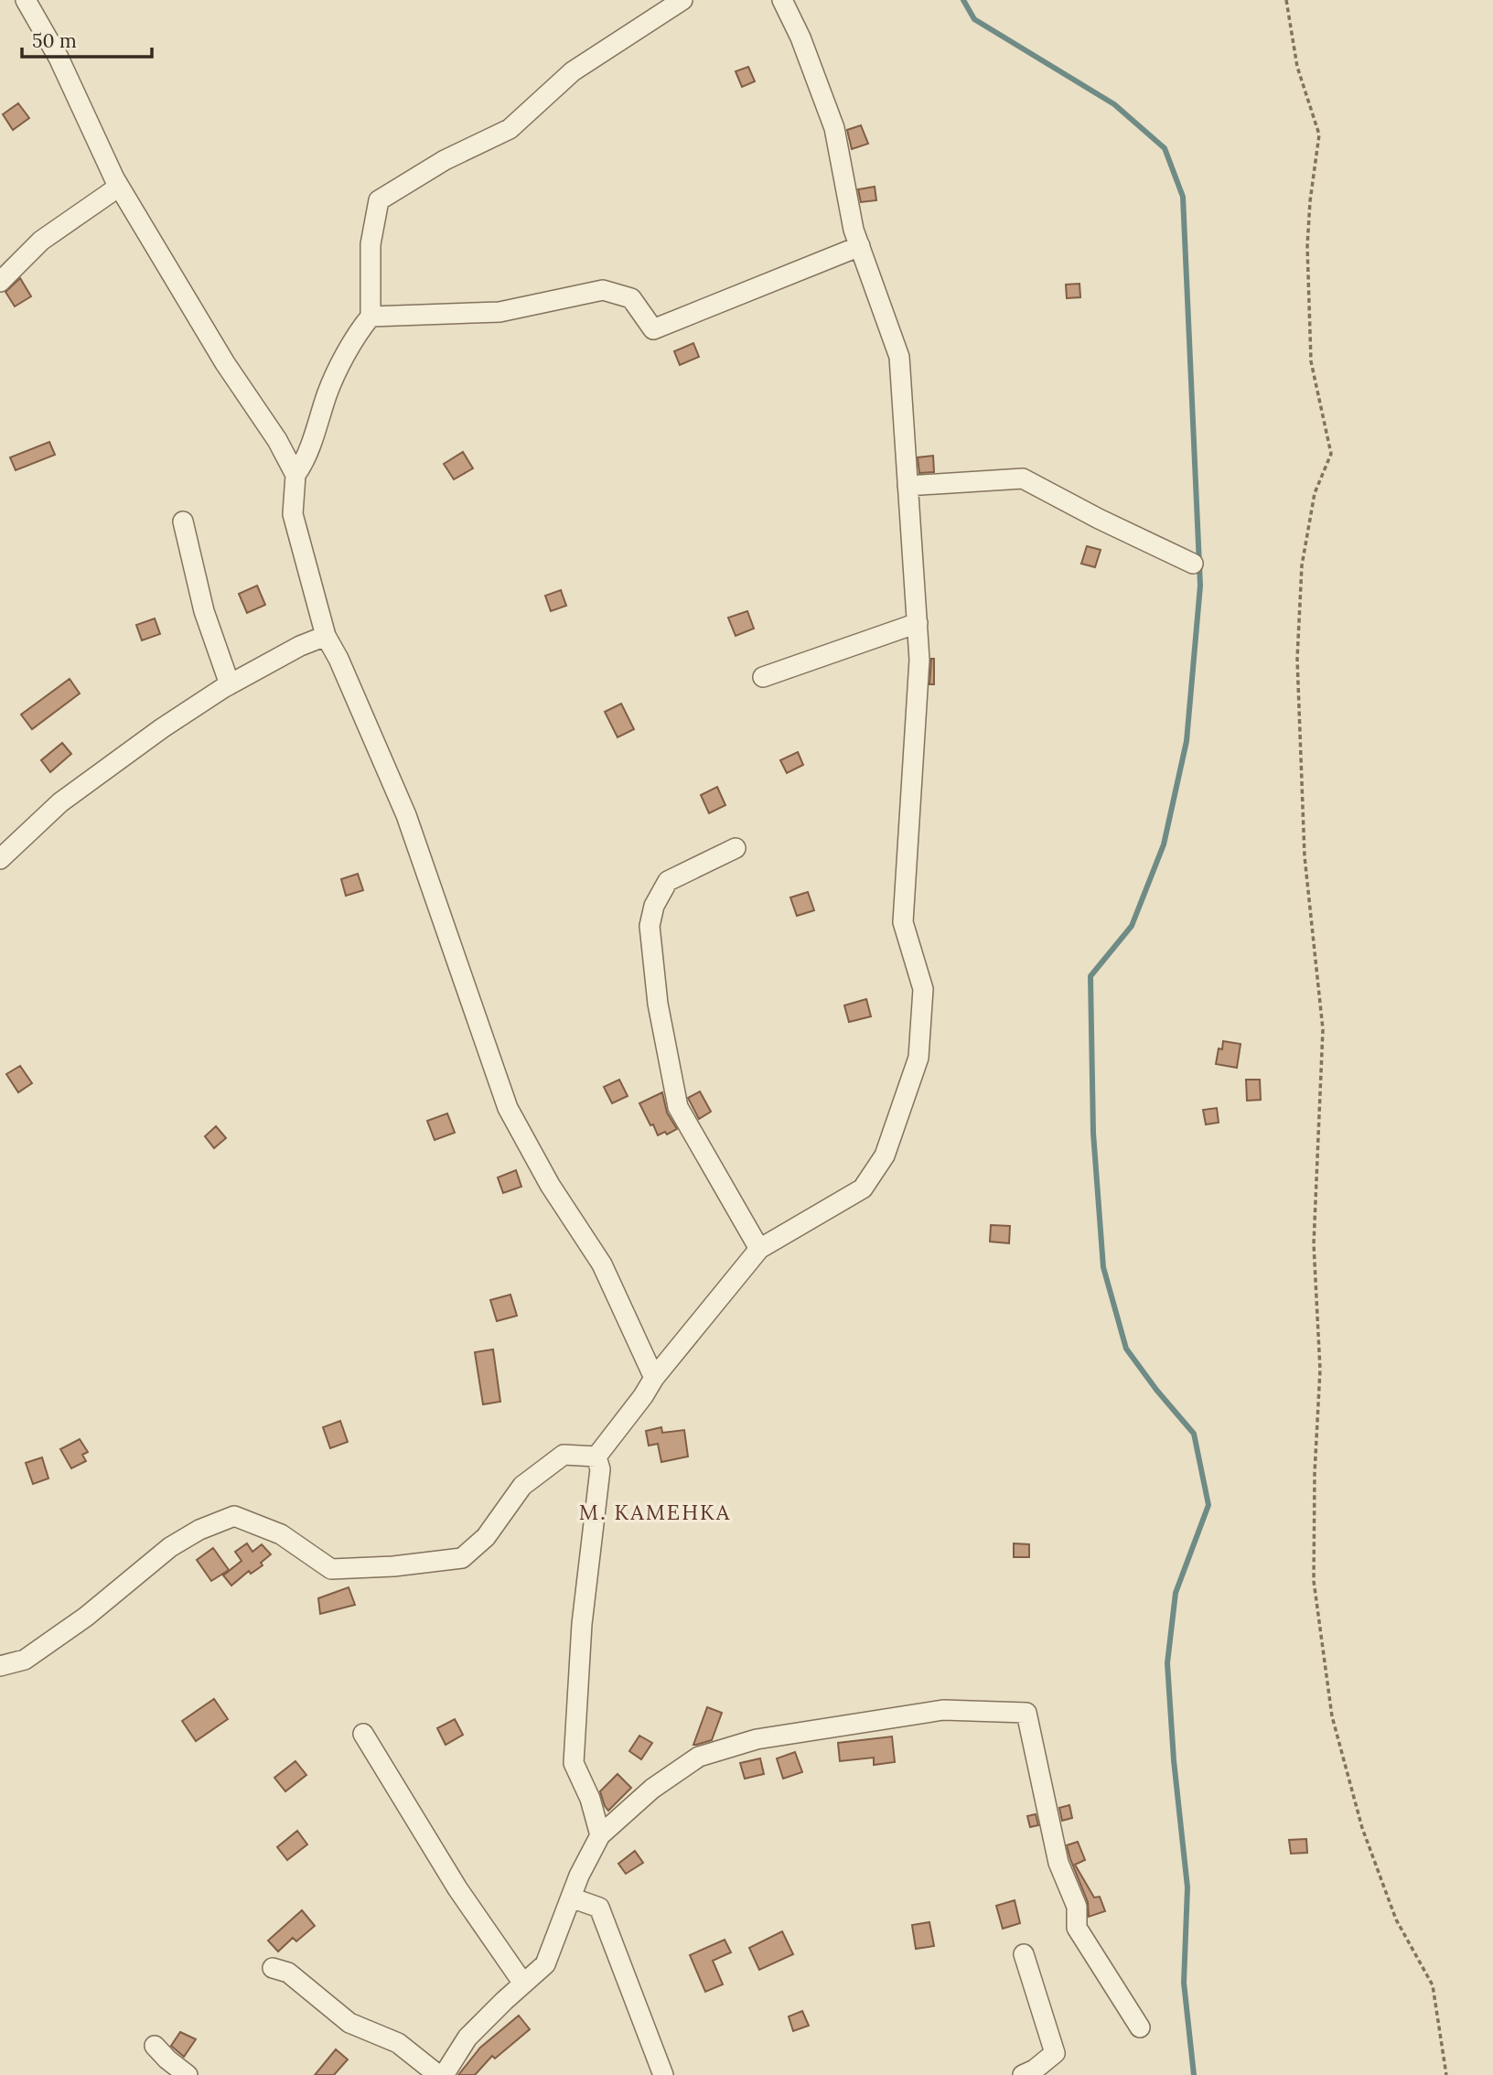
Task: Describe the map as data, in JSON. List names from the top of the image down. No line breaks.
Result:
{"districts":["М. КАМЕНКА"],"scale_bar":"50 m"}
